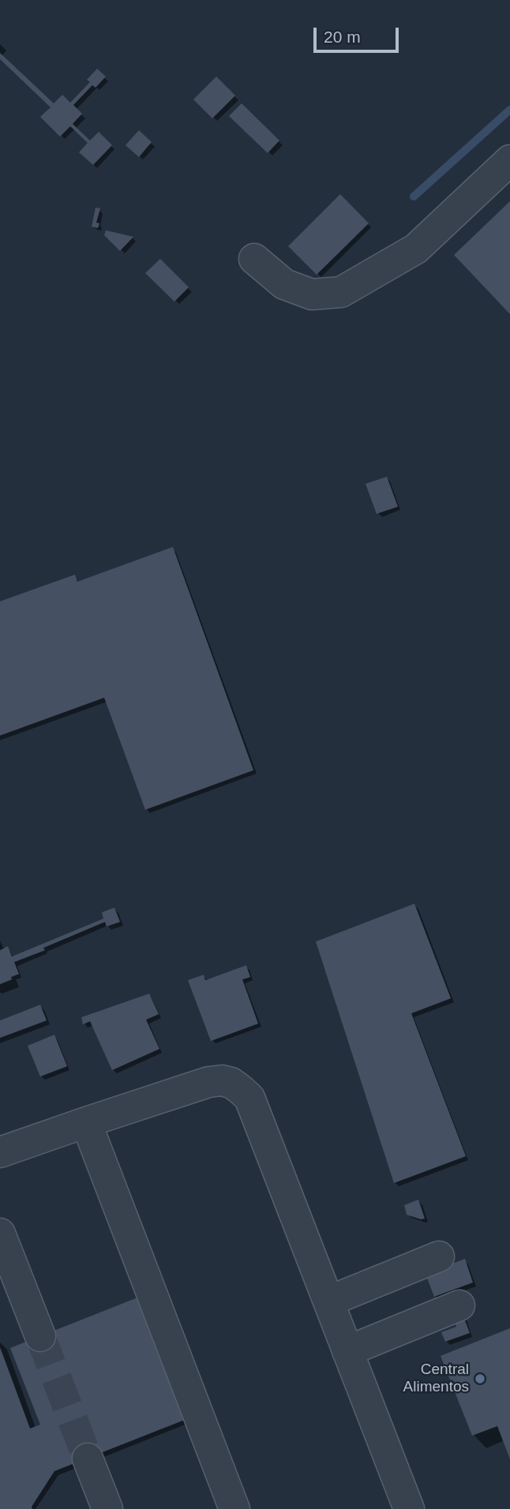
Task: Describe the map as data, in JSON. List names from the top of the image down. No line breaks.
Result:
{"places":["Central Alimentos"],"scale_bar":"20 m"}
